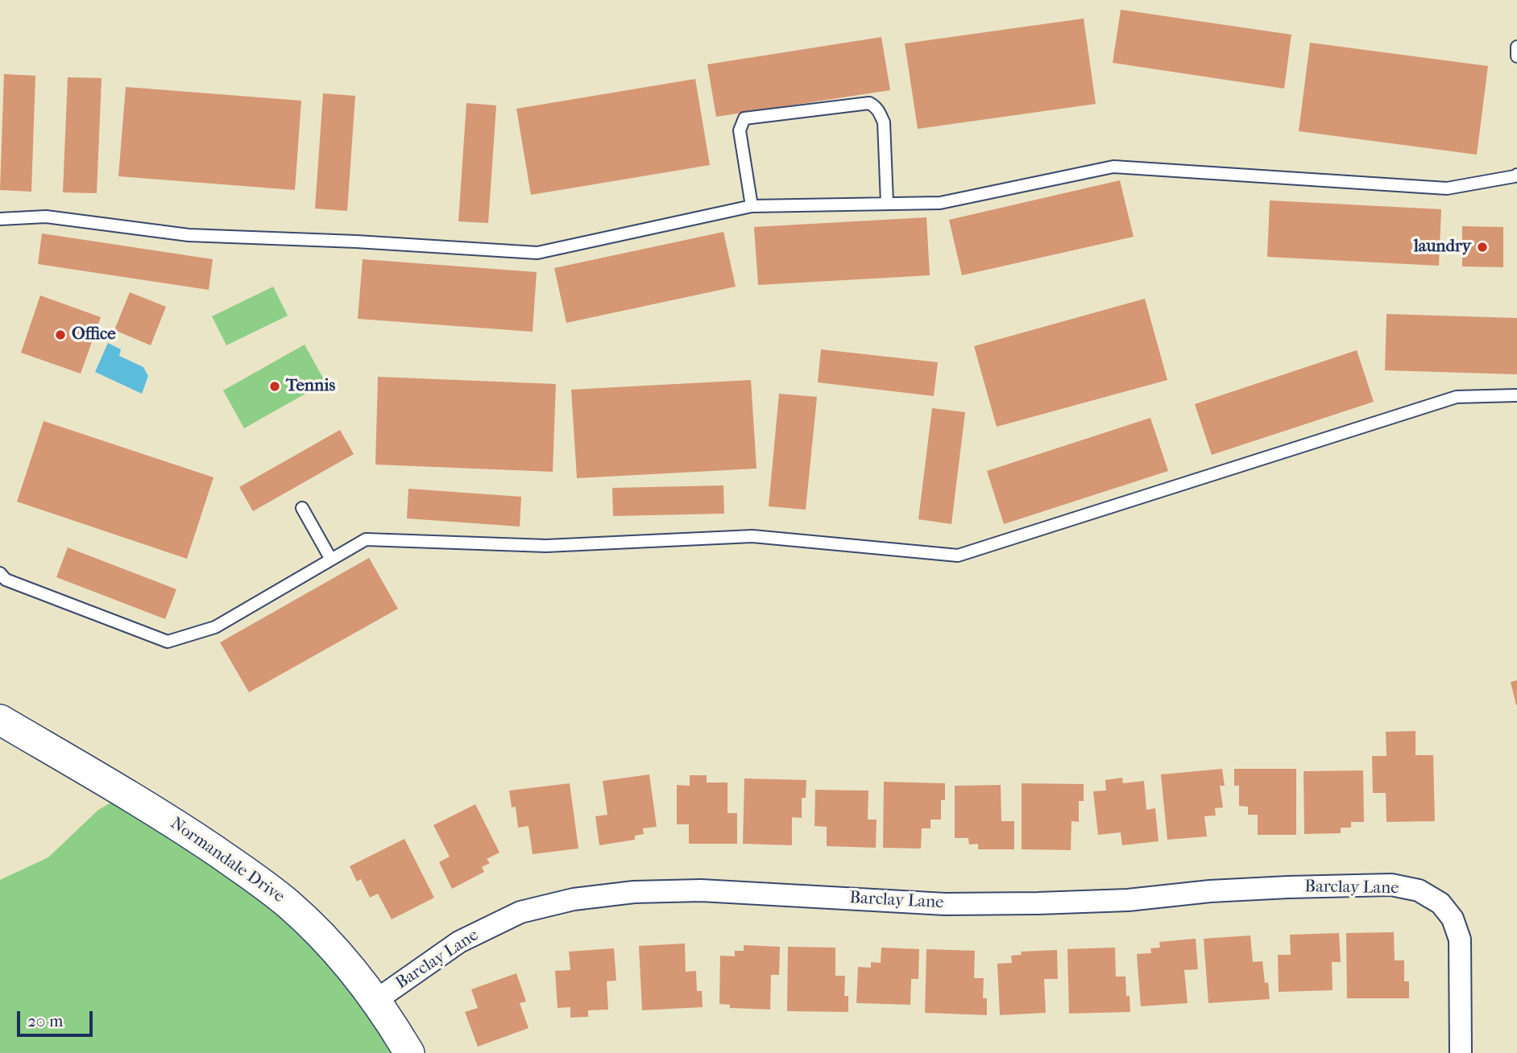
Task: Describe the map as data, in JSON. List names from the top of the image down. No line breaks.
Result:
{"streets":{"street":["Normandale Drive","Barclay Lane"]},"crossings":[["Normandale Drive","Barclay Lane"]],"places":["laundry","Office","Tennis"],"scale_bar":"20 m"}
